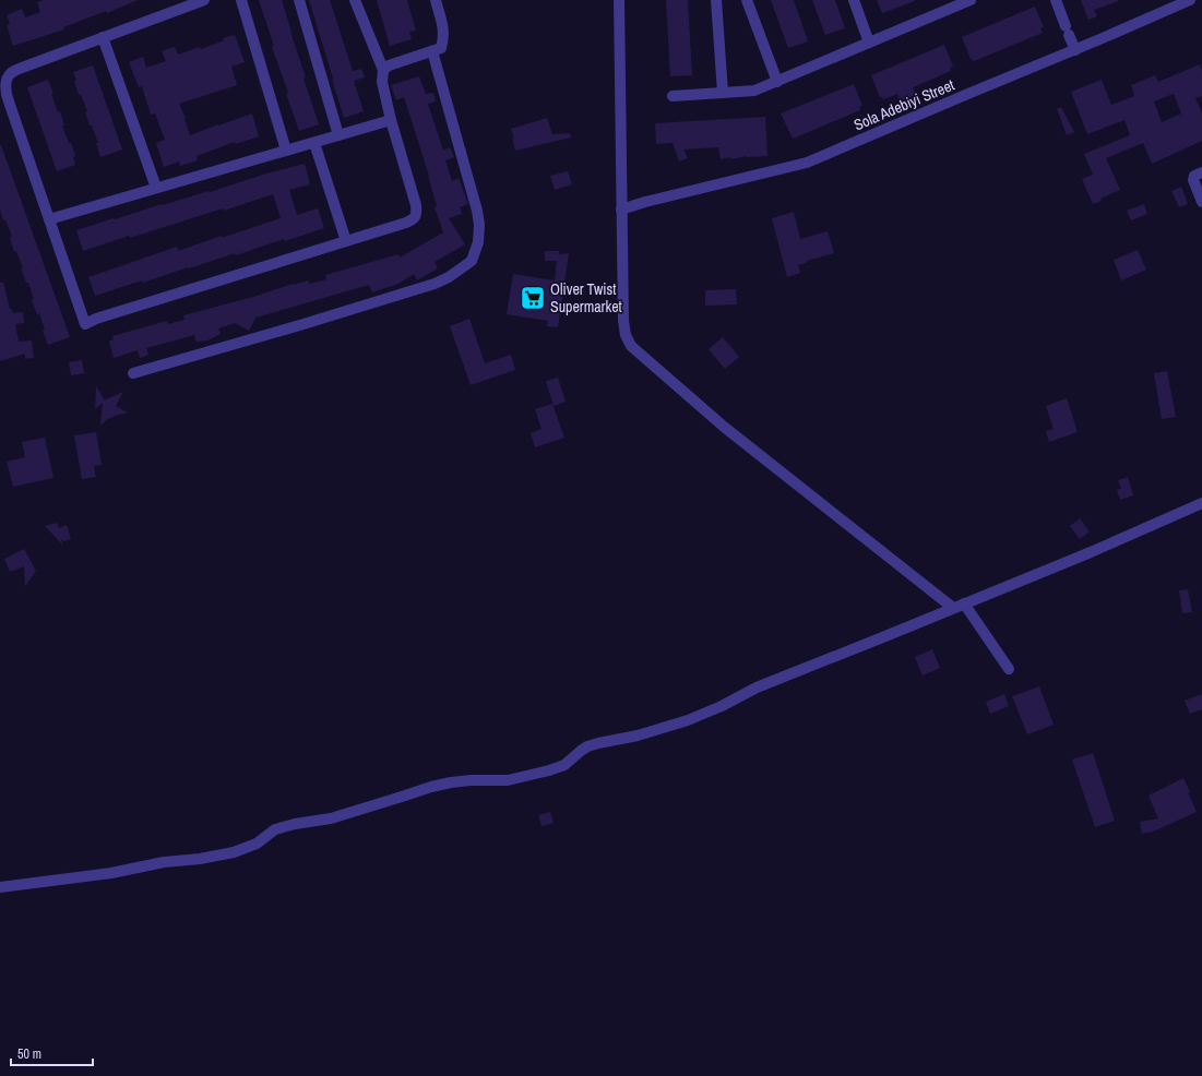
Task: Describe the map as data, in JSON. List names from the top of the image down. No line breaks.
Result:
{"streets":{"street":["Sola Adebiyi Street"]},"places":{"supermarket":["Oliver Twist Supermarket"]},"scale_bar":"50 m"}
